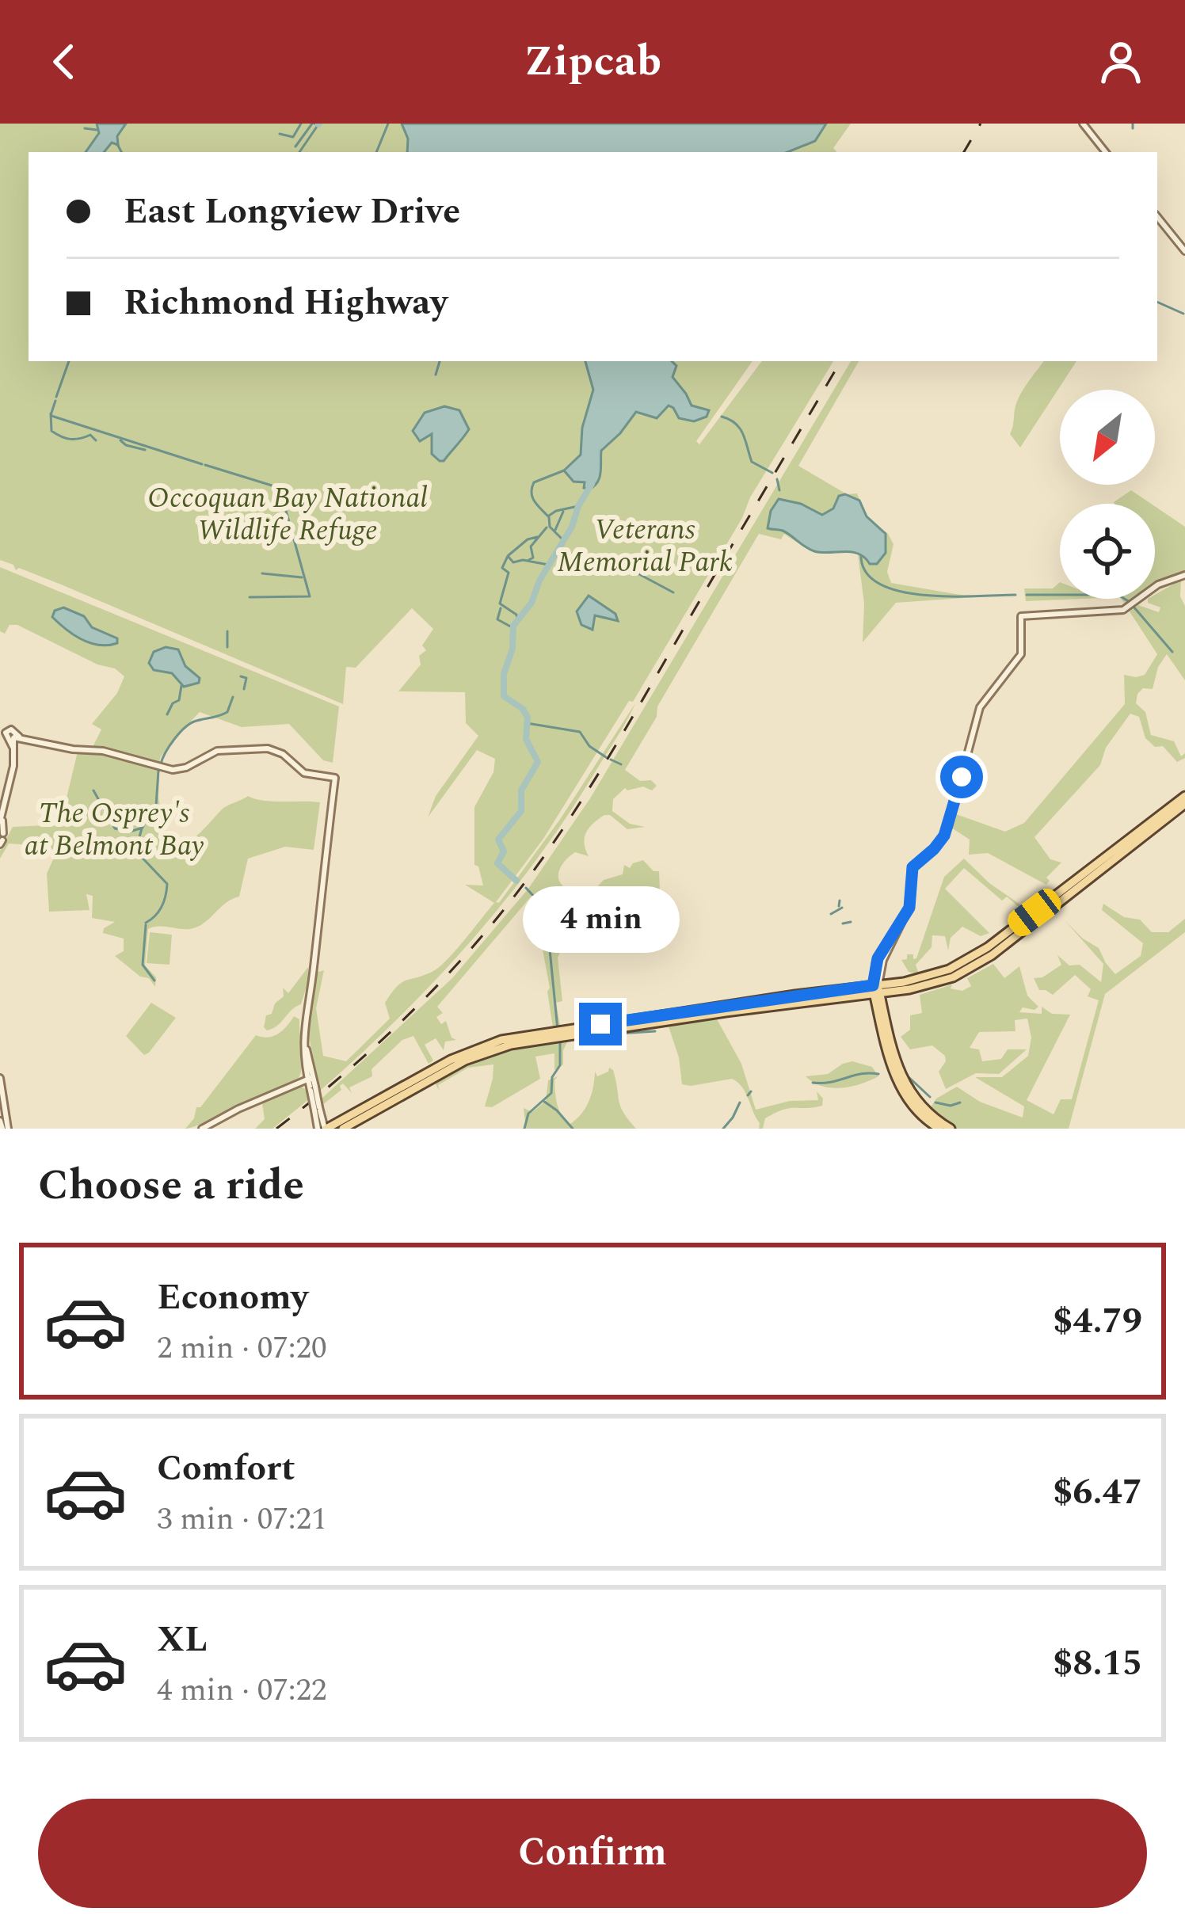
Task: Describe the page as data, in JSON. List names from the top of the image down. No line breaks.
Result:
{"parks":["Occoquan Bay National Wildlife Refuge","Veterans Memorial Park","The Osprey's at Belmont Bay"],"north":"bottom left","page":{"header":"Zipcab","banner":["East Longview Drive","Richmond Highway"],"bubble":"4 min","heading":"Choose a ride","list":[{"name":"Economy","note":"2 min · 07:20","value":"$4.79"},{"name":"Comfort","note":"3 min · 07:21","value":"$6.47"},{"name":"XL","note":"4 min · 07:22","value":"$8.15"}],"buttons":"Confirm"}}
